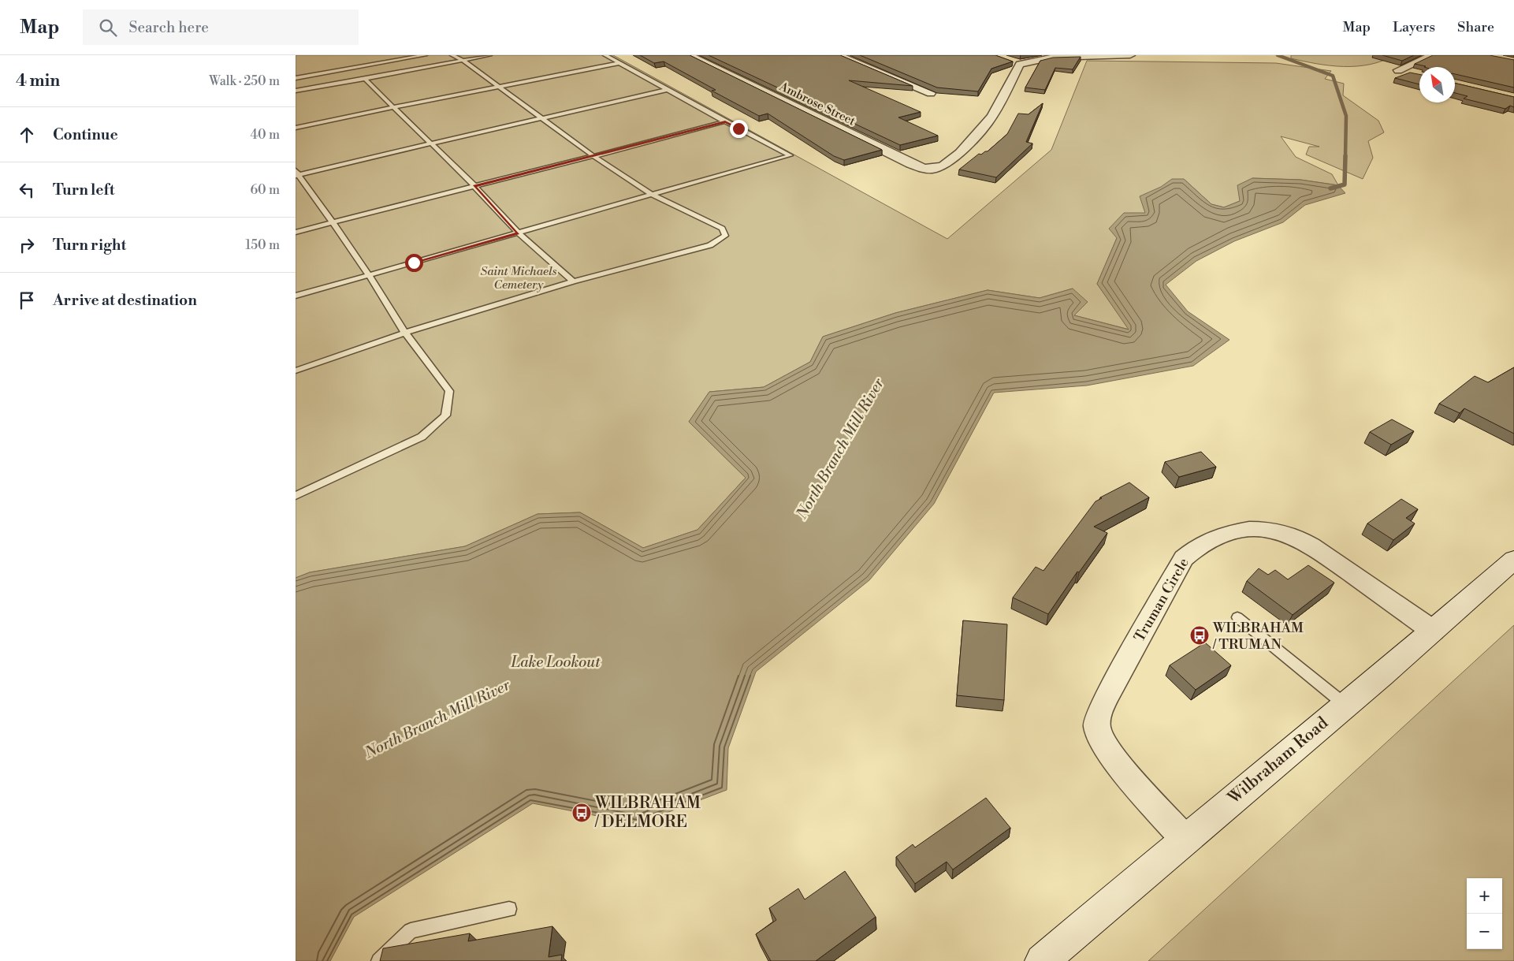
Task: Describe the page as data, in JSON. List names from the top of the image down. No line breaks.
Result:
{"streets":{"main road":["Wilbraham Road"],"street":["Ambrose Street","Truman Circle"]},"crossings":[["Truman Circle","Wilbraham Road"]],"water":["North Branch Mill River","Lake Lookout"],"parks":["Saint Michaels Cemetery"],"places":{"bus stop":["WILBRAHAM / TRUMAN","WILBRAHAM / DELMORE"]},"north":"top left","page":{"header":"Map","search":"Search here","nav":["Map","Layers","Share"],"heading":["4 min","Walk · 250 m"],"list":[["Continue","40 m"],["Turn left","60 m"],["Turn right","150 m"],"Arrive at destination"],"map_buttons":["+","−"]}}
